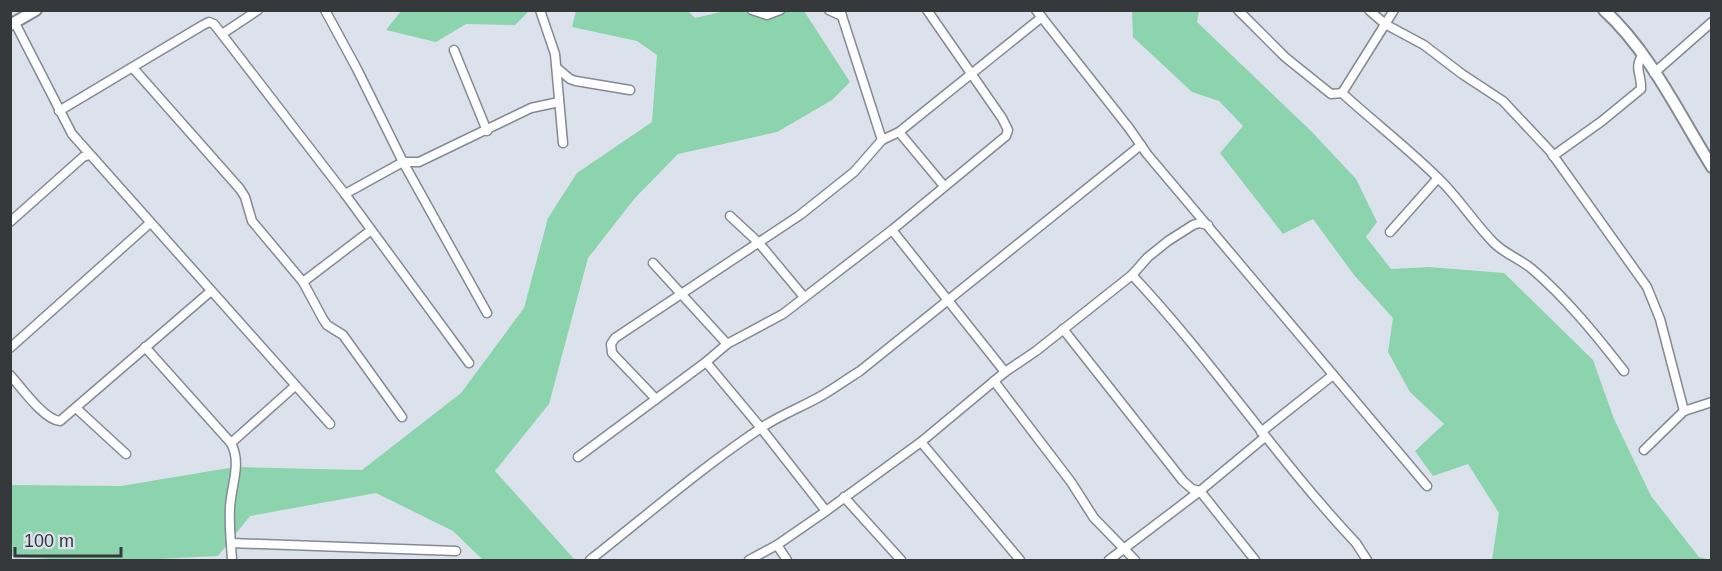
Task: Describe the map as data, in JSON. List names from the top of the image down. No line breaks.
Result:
{"scale_bar":"100 m"}
